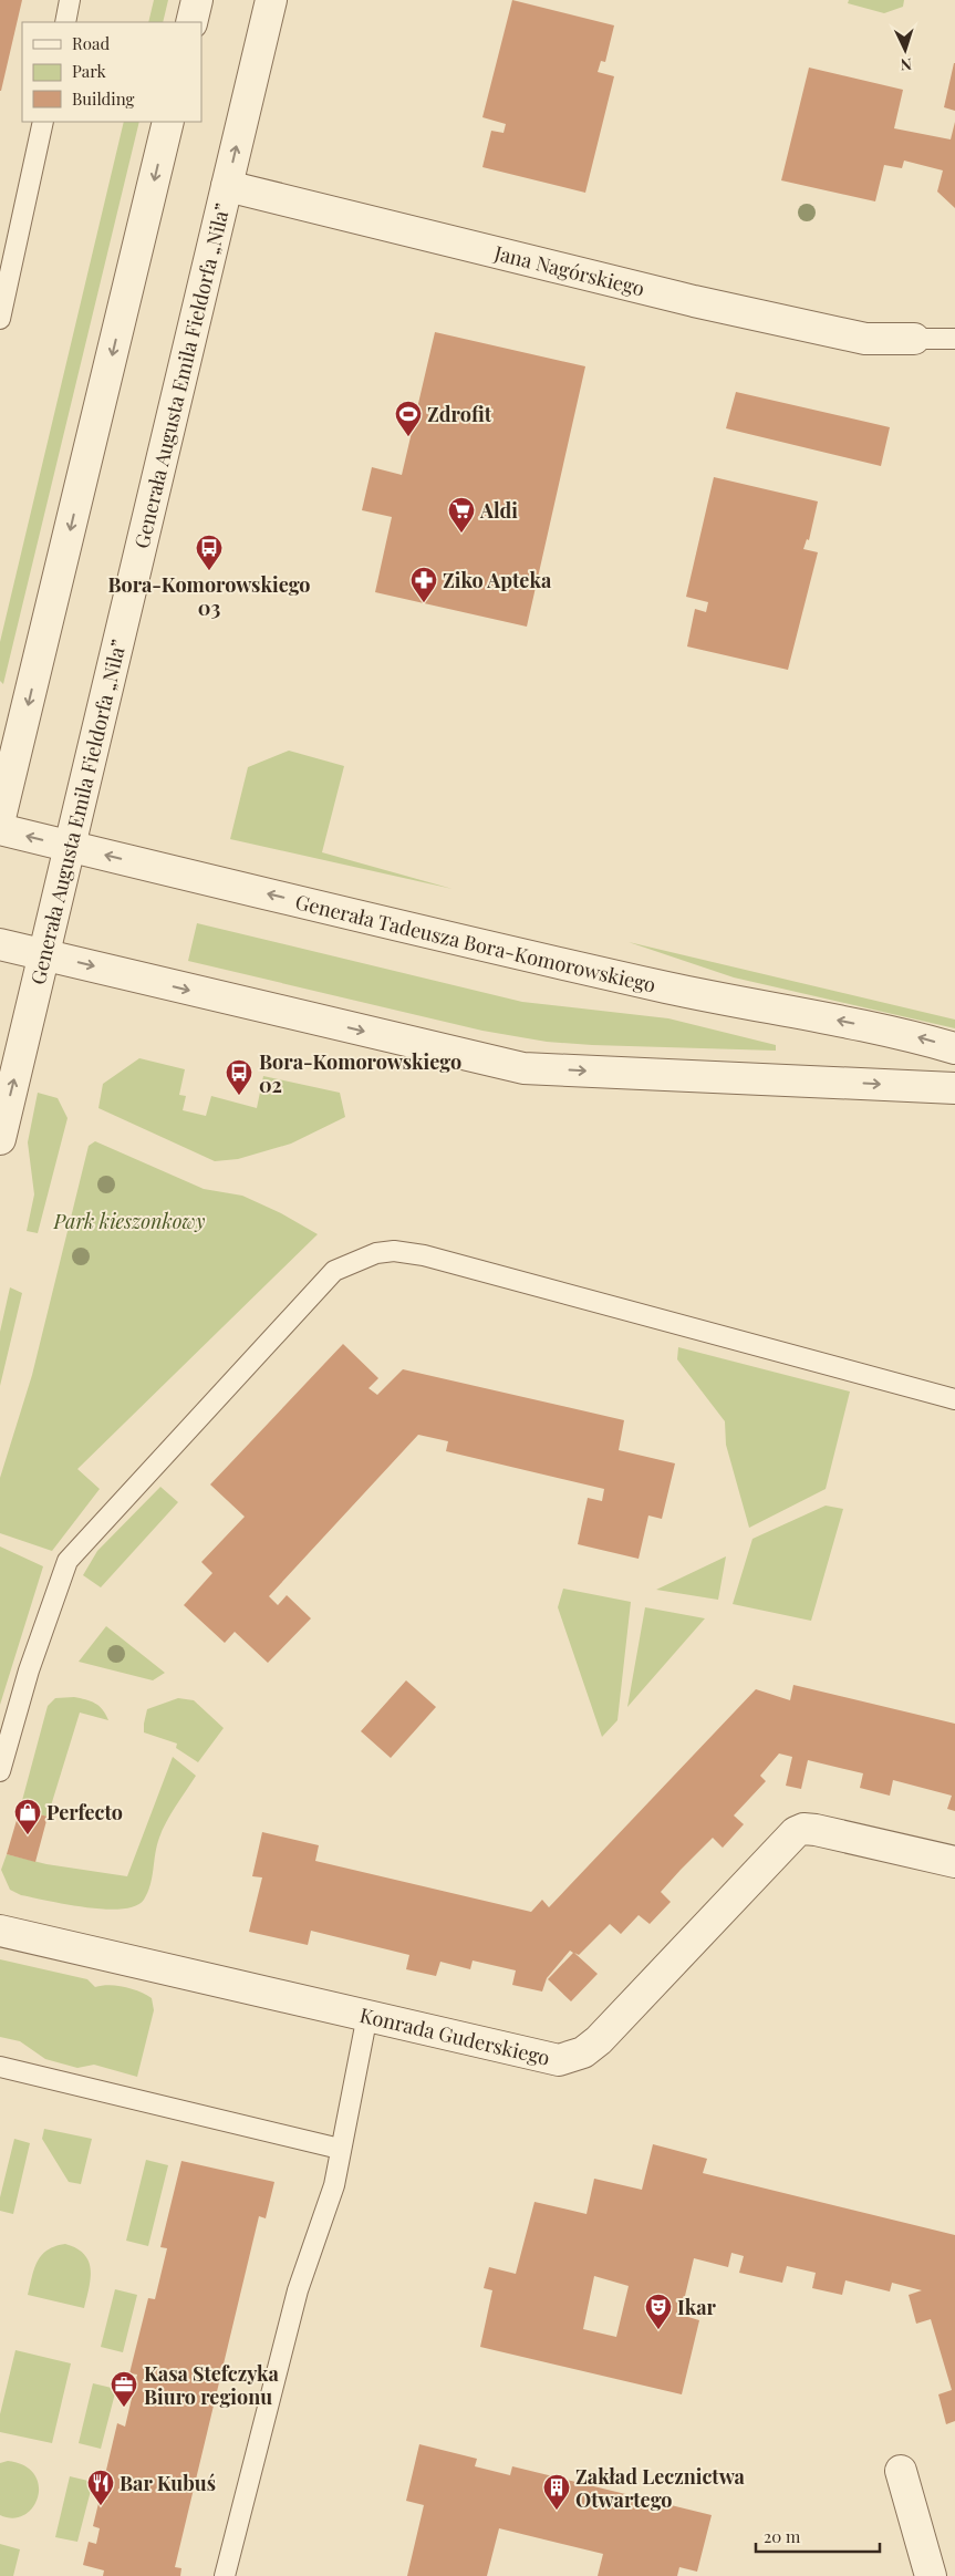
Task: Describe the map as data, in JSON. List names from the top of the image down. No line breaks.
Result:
{"streets":{"street":["Jana Nagórskiego","Generała Augusta Emila Fieldorfa „Nila”","Generała Tadeusza Bora-Komorowskiego","Konrada Guderskiego"]},"crossings":[["Jana Nagórskiego","Generała Augusta Emila Fieldorfa „Nila”"],["Generała Augusta Emila Fieldorfa „Nila”","Generała Tadeusza Bora-Komorowskiego"]],"parks":["Park kieszonkowy"],"places":{"sports":["Zdrofit"],"supermarket":["Aldi"],"bus stop":["Bora-Komorowskiego 03","Bora-Komorowskiego 02"],"pharmacy":["Ziko Apteka"],"shop":["Perfecto"],"theatre":["Ikar"],"office":["Kasa Stefczyka Biuro regionu"],"restaurant":["Bar Kubuś"],"building":["Zakład Lecznictwa Otwartego"]},"legend":["Road","Park","Building"],"scale_bar":"20 m","north":"bottom"}
